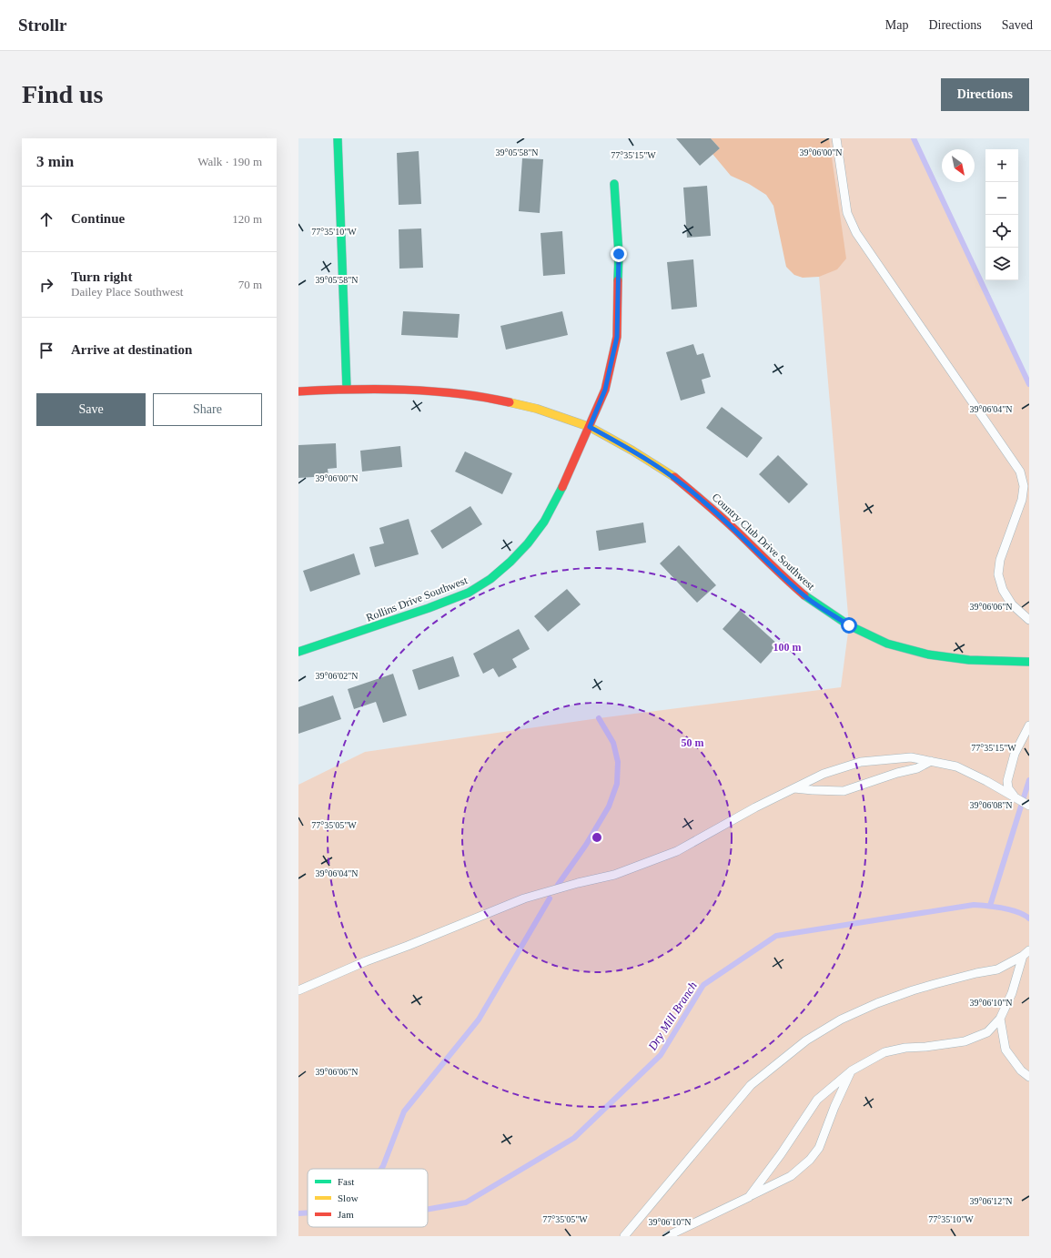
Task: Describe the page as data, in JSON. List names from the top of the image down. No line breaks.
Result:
{"streets":{"street":["Country Club Drive Southwest","Rollins Drive Southwest"]},"crossings":[["Country Club Drive Southwest","Rollins Drive Southwest"]],"water":["Dry Mill Branch"],"legend":["Fast","Slow","Jam"],"north":"bottom right","page":{"header":"Strollr","nav":["Map","Directions","Saved"],"buttons":["Directions",["Save","Share"]],"title":"Find us","heading":["3 min","Walk · 190 m"],"map_buttons":["+","−"],"list":[["Continue","120 m"],["Turn right","Dailey Place Southwest","70 m"],"Arrive at destination"]},"coordinates":["39°05'58\"N","39°06'00\"N","77°35'15\"W","77°35'10\"W","39°06'04\"N","39°06'06\"N","39°06'02\"N","39°06'08\"N","77°35'05\"W","39°06'10\"N","39°06'12\"N"],"rings":["100 m","50 m"]}
